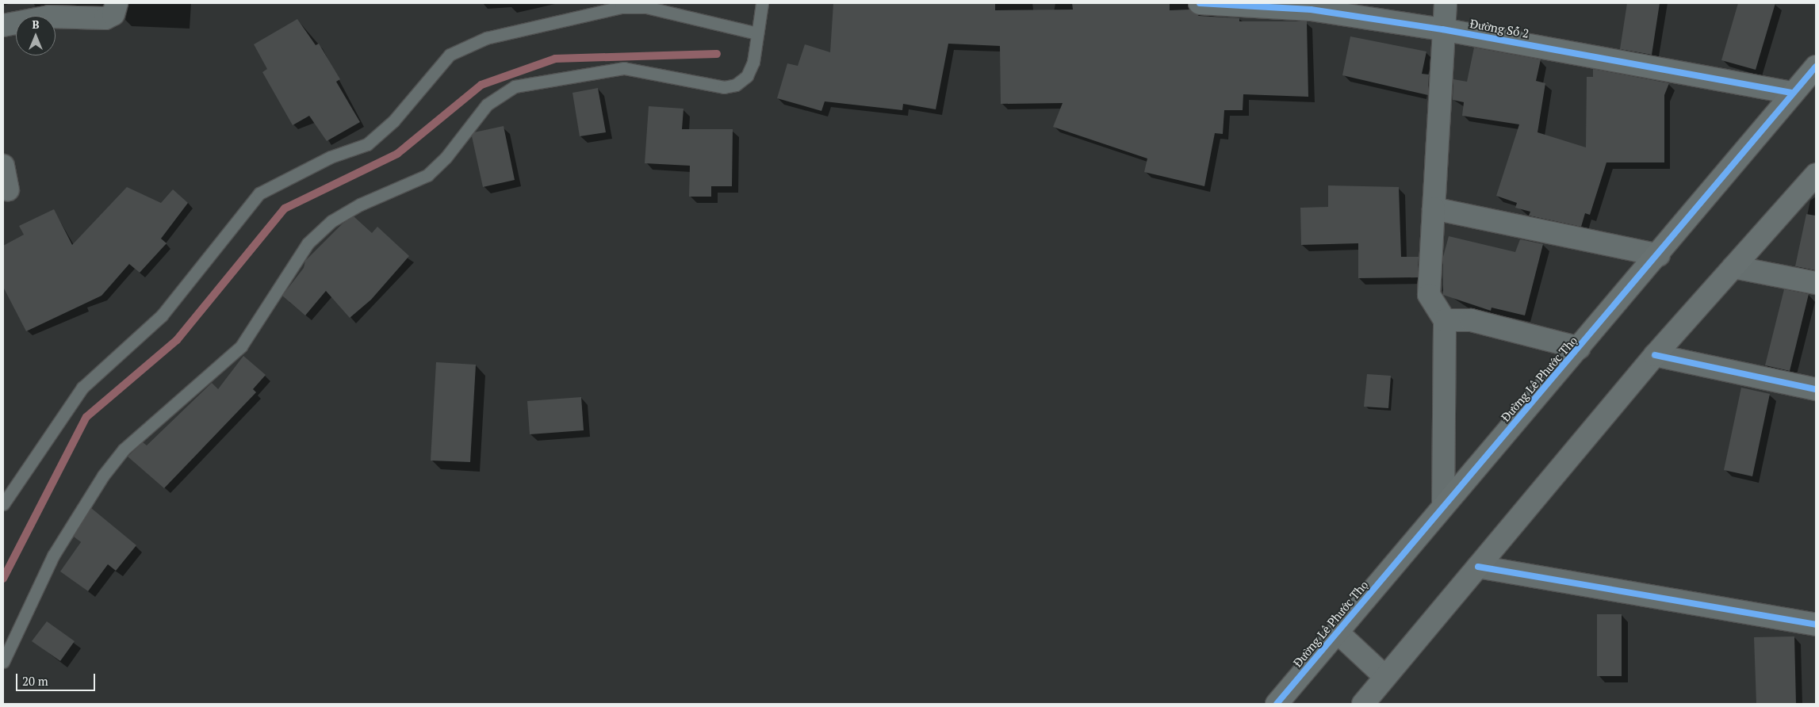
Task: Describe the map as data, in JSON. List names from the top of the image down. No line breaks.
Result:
{"streets":{"street":["Đường Số 2","Đường Lê Phước Thọ"]},"crossings":[["Đường Số 2","Đường Lê Phước Thọ"]],"scale_bar":"20 m","north":"top"}
